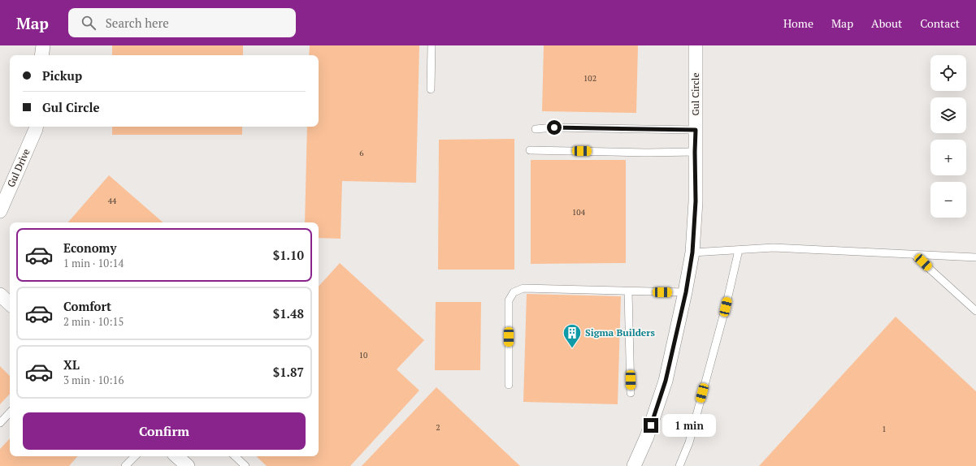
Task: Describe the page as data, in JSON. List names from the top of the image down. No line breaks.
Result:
{"streets":{"street":["Gul Circle","Gul Drive"]},"places":{"building":["Sigma Builders"]},"house_numbers":["102","6","44","104","10","2","1"],"page":{"header":"Map","search":"Search here","nav":["Home","Map","About","Contact"],"map_buttons":["+","−"],"banner":["Pickup","Gul Circle"],"list":[{"name":"Economy","note":"1 min · 10:14","value":"$1.10"},{"name":"Comfort","note":"2 min · 10:15","value":"$1.48"},{"name":"XL","note":"3 min · 10:16","value":"$1.87"}],"buttons":"Confirm","bubble":"1 min"}}
